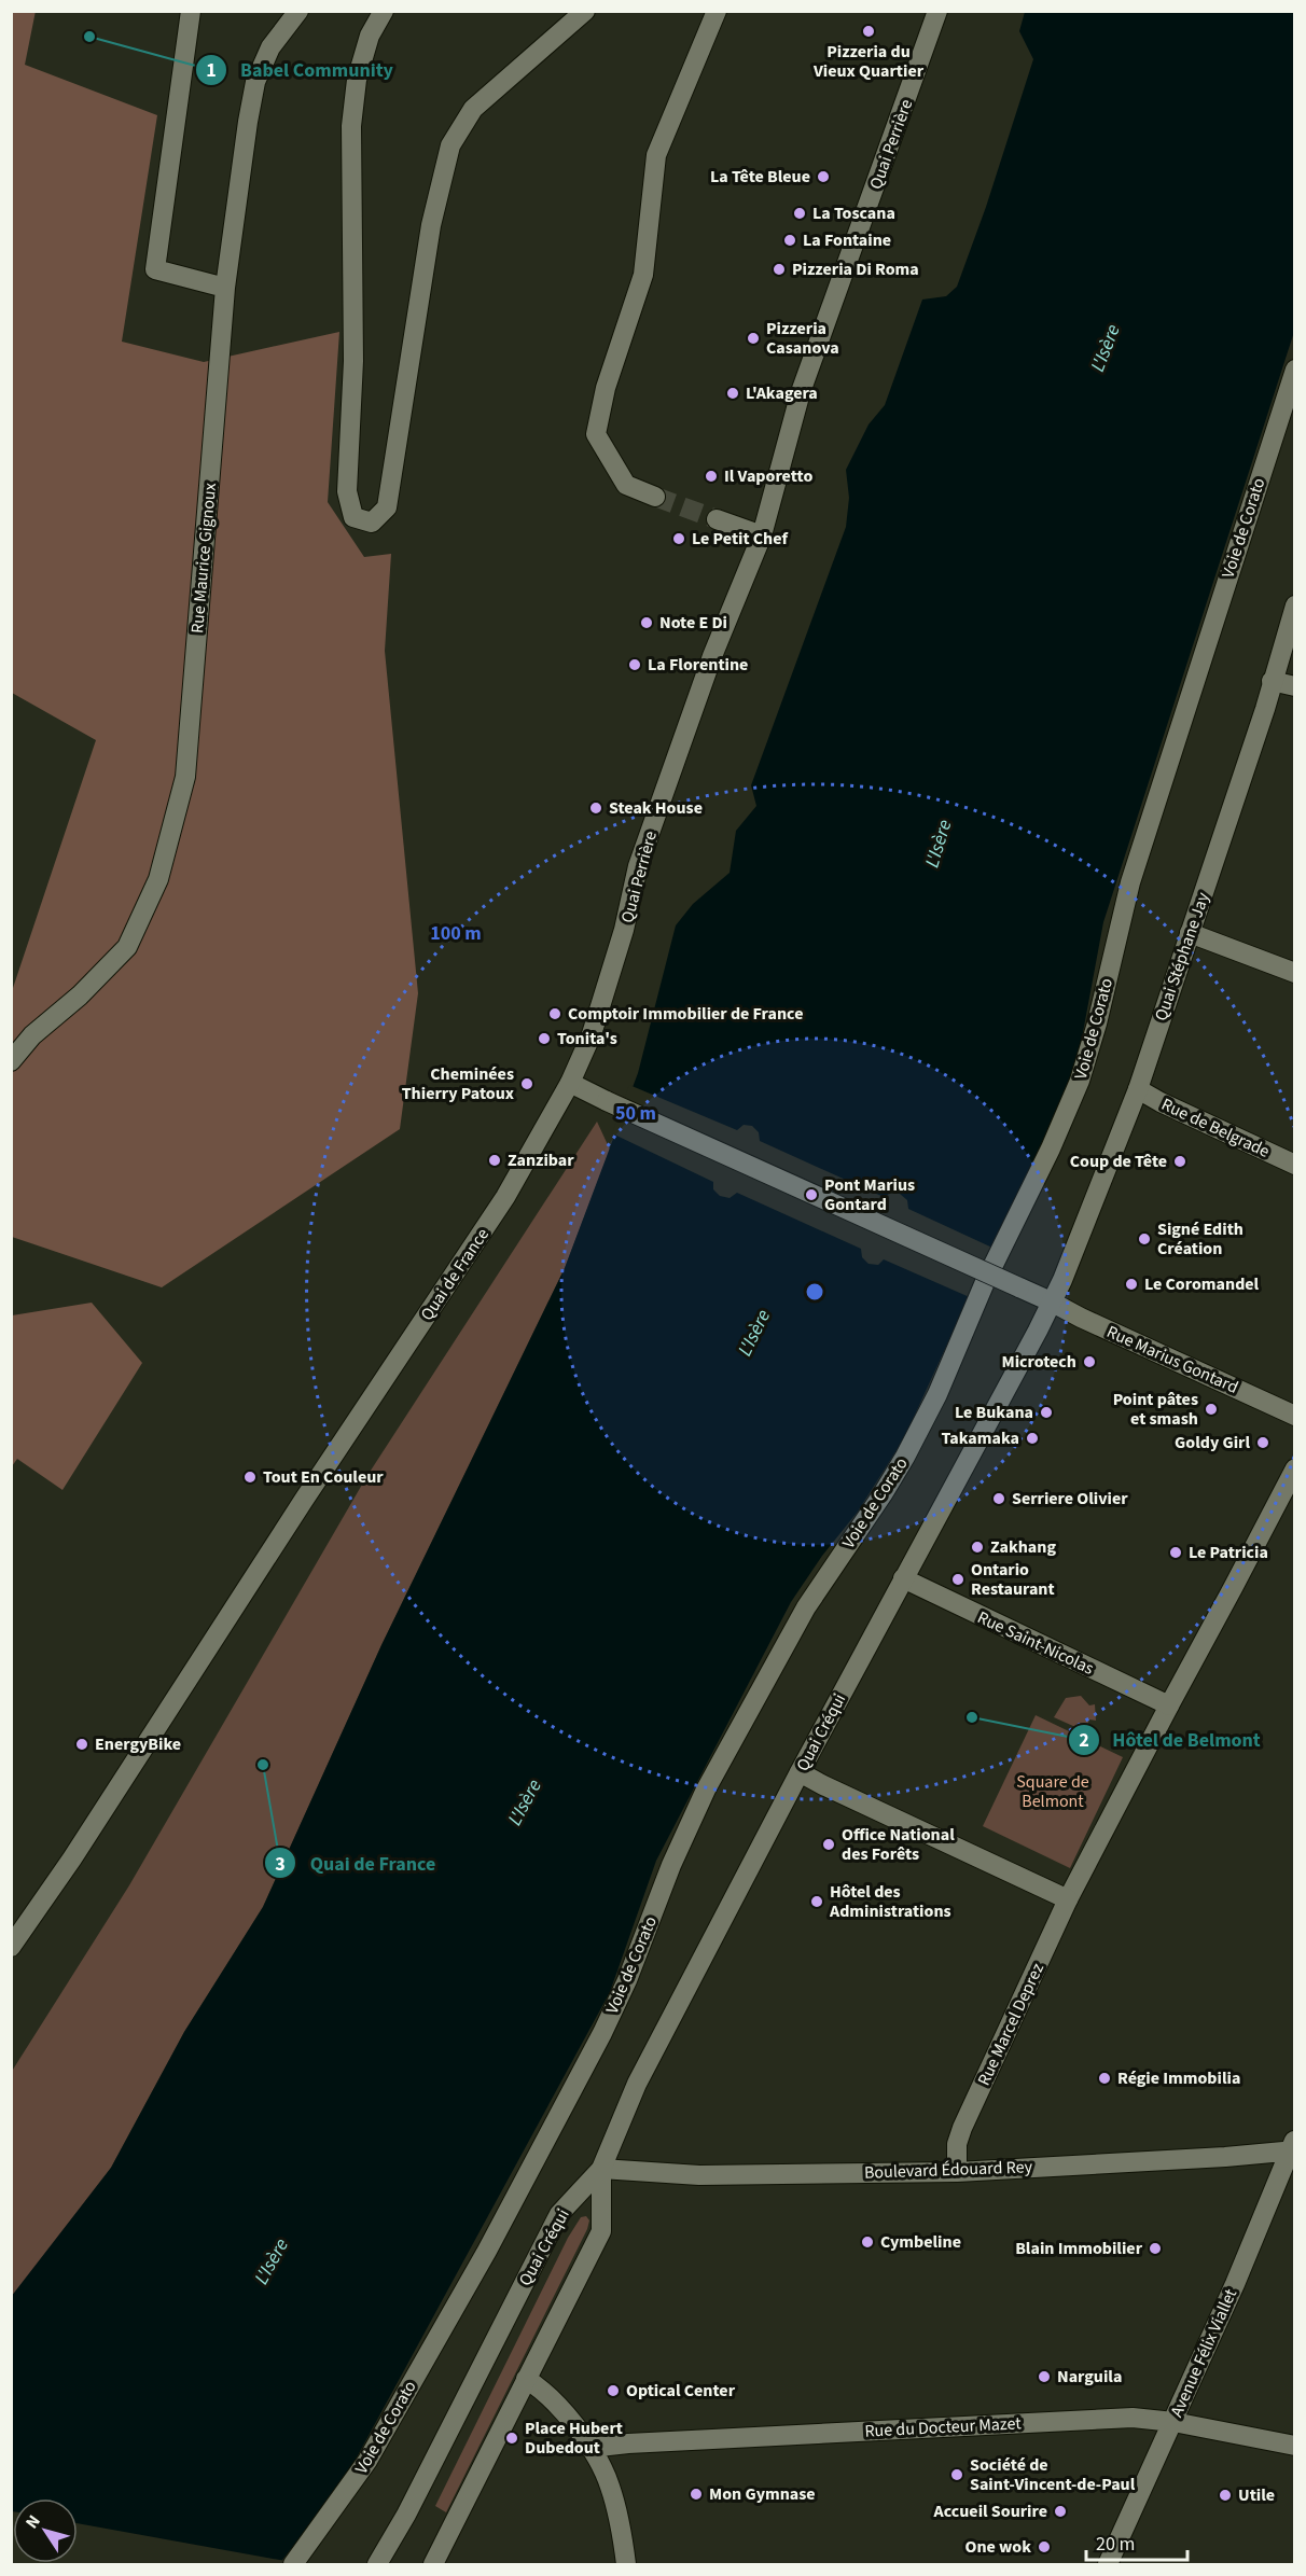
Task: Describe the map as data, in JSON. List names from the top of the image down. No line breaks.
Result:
{"streets":{"street":["Quai Perrière","Voie de Corato","Rue Maurice Gignoux","Quai Stéphane Jay","Rue de Belgrade","Quai de France","Rue Marius Gontard","Rue Saint-Nicolas","Quai Créqui","Rue Marcel Deprez","Boulevard Édouard Rey","Avenue Félix Viallet","Rue du Docteur Mazet"]},"crossings":[["Quai Perrière","Quai de France"],["Quai Stéphane Jay","Rue de Belgrade"],["Quai Stéphane Jay","Rue Marius Gontard"],["Quai Stéphane Jay","Quai Créqui"],["Rue Marius Gontard","Quai Créqui"],["Rue Saint-Nicolas","Quai Créqui"],["Rue Saint-Nicolas","Rue Marcel Deprez"],["Quai Créqui","Boulevard Édouard Rey"],["Rue Marcel Deprez","Boulevard Édouard Rey"],["Boulevard Édouard Rey","Avenue Félix Viallet"],["Avenue Félix Viallet","Rue du Docteur Mazet"]],"water":["L'Isère"],"parks":["Square de Belmont"],"places":["Pizzeria du Vieux Quartier","Babel Community","La Tête Bleue","La Toscana","La Fontaine","Pizzeria Di Roma","Pizzeria Casanova","L'Akagera","Il Vaporetto","Le Petit Chef","Note E Di","La Florentine","Steak House","Comptoir Immobilier de France","Tonita's","Cheminées Thierry Patoux","Zanzibar","Coup de Tête","Pont Marius Gontard","Signé Edith Création","Le Coromandel","Microtech","Point pâtes et smash","Le Bukana","Takamaka","Goldy Girl","Tout En Couleur","Serriere Olivier","Zakhang","Le Patricia","Ontario Restaurant","Hôtel de Belmont","EnergyBike","Quai de France","Office National des Forêts","Hôtel des Administrations","Régie Immobilia","Cymbeline","Blain Immobilier","Narguila","Optical Center","Place Hubert Dubedout","Société de Saint-Vincent-de-Paul","Mon Gymnase","Utile","Accueil Sourire","One wok"],"scale_bar":"20 m","north":"top left","rings":["100 m","50 m"]}
